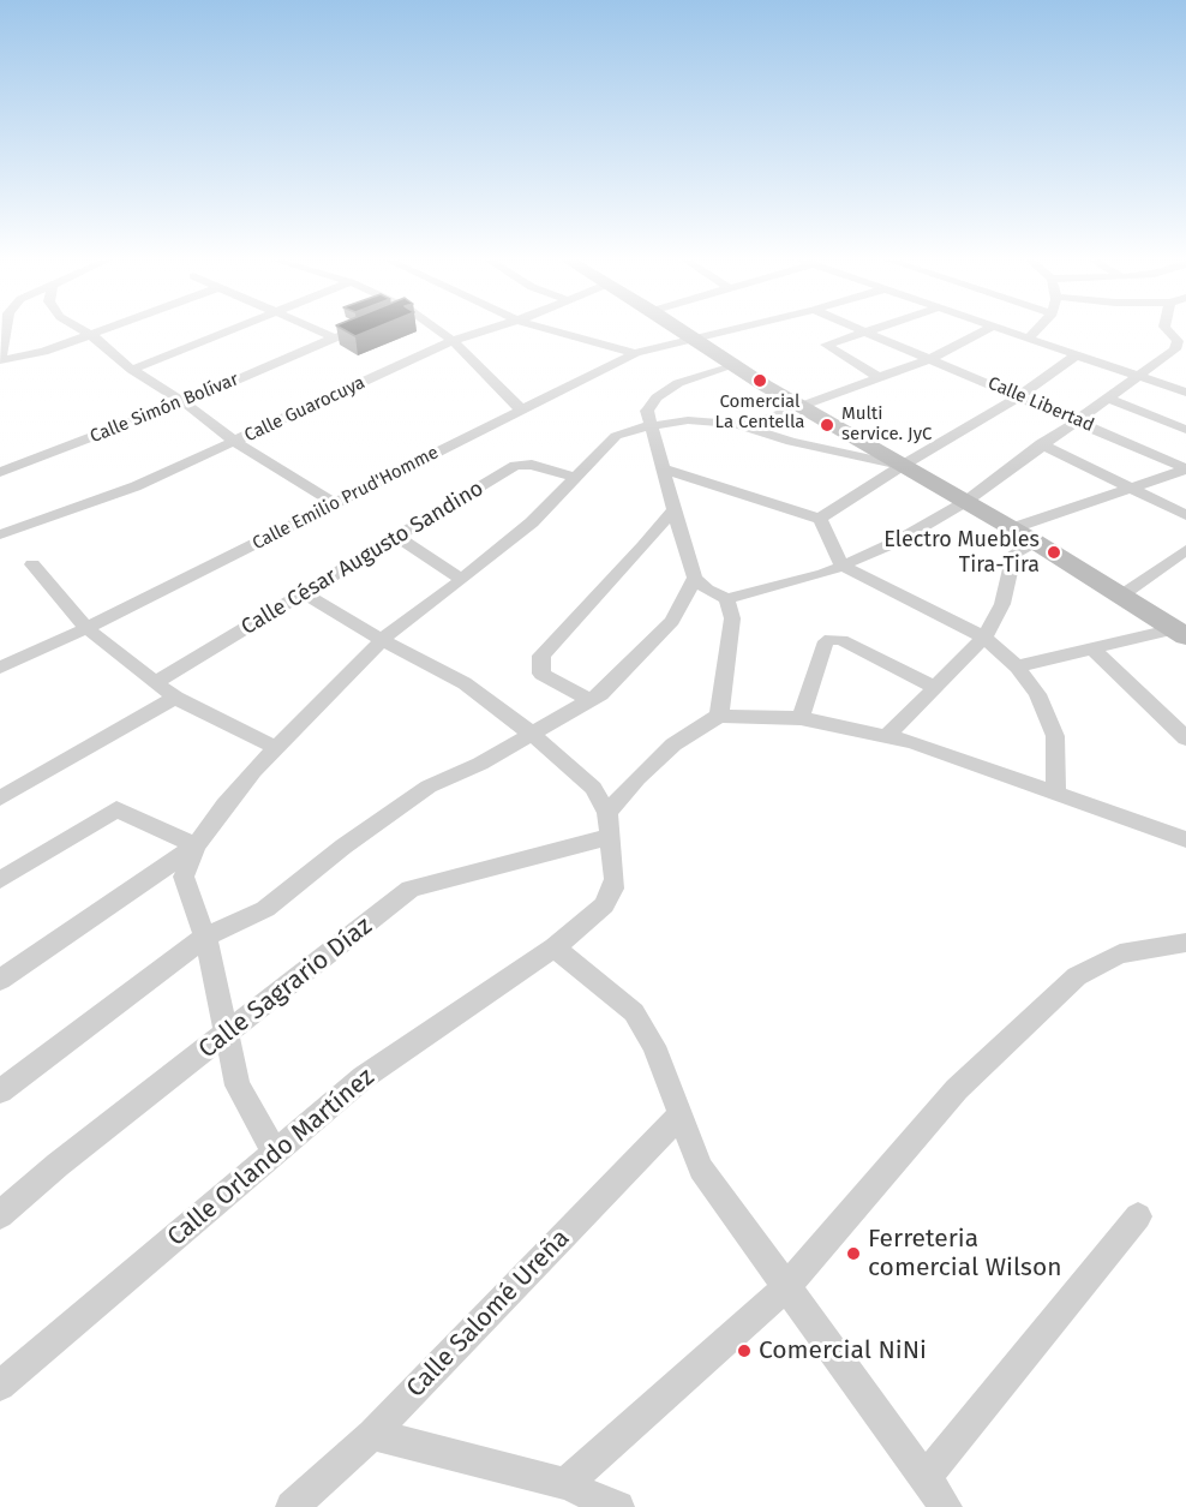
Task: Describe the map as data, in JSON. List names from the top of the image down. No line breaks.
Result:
{"streets":{"street":["Calle Libertad","Calle Simón Bolívar","Calle Guarocuya","Calle Emilio Prud'Homme","Calle César Augusto Sandino","Calle Sagrario Díaz","Calle Orlando Martínez","Calle Salomé Ureña"]},"crossings":[["Calle Sagrario Díaz","Calle Orlando Martínez"]],"places":["Comercial La Centella","Multi service. JyC","Electro Muebles Tira-Tira","Ferreteria comercial Wilson","Comercial NiNi"]}
